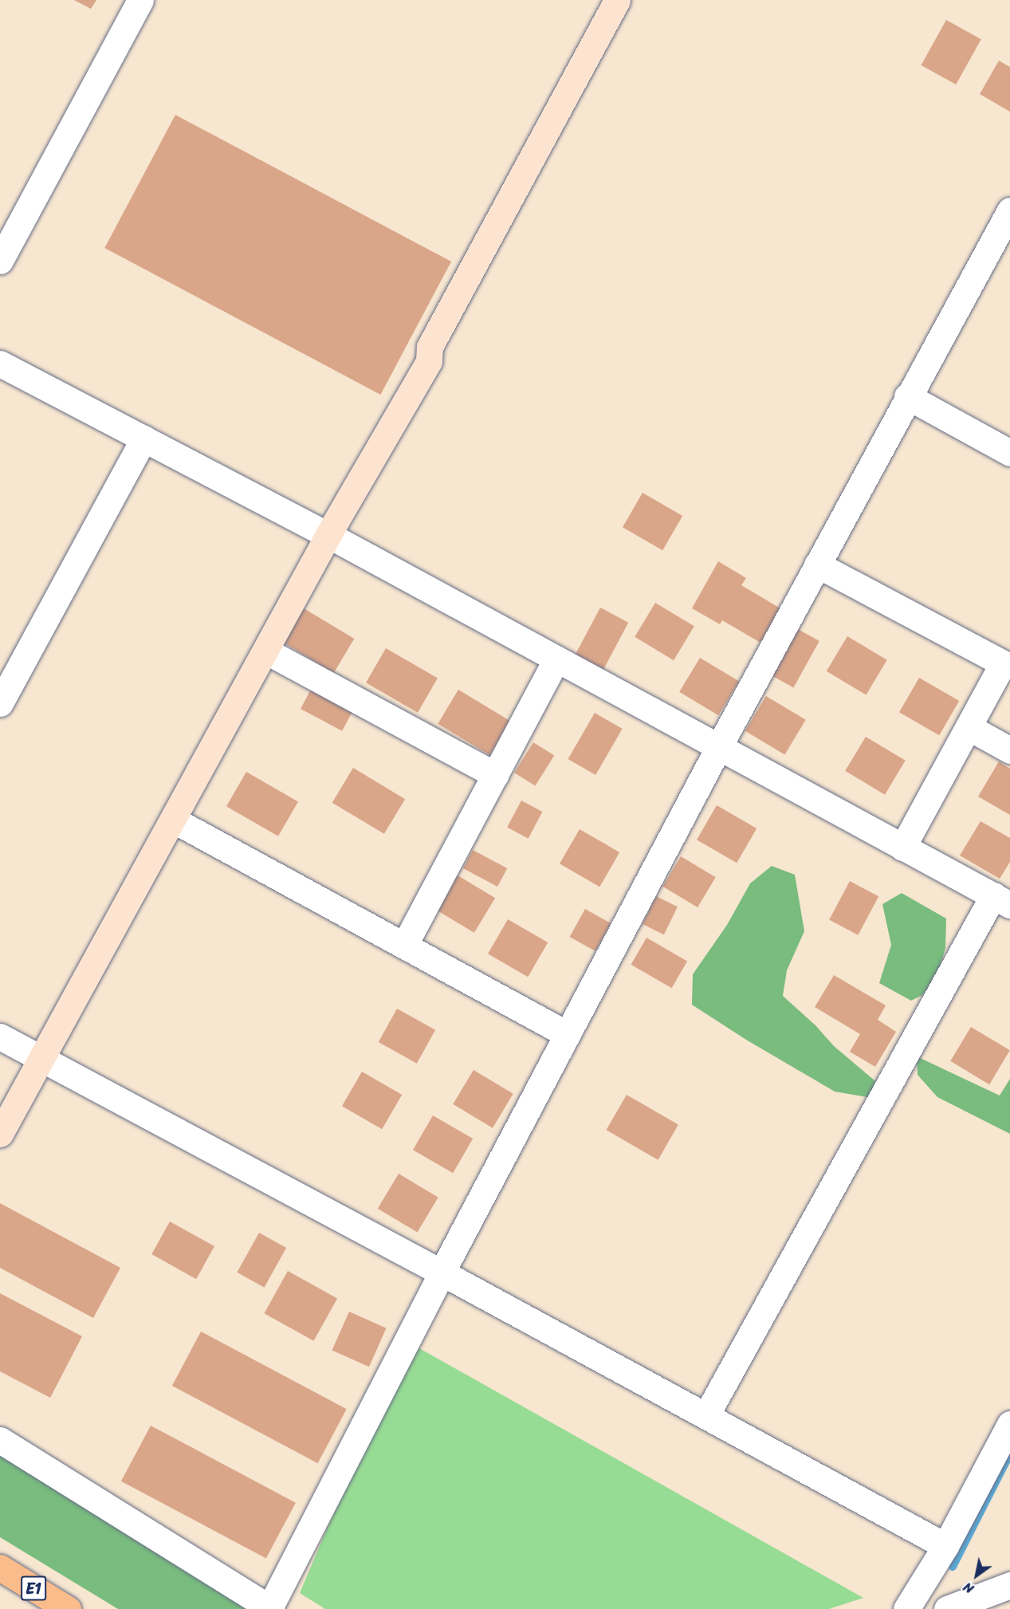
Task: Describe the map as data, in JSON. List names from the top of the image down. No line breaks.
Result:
{"streets":{"highway":["E1"]},"north":"bottom left"}
